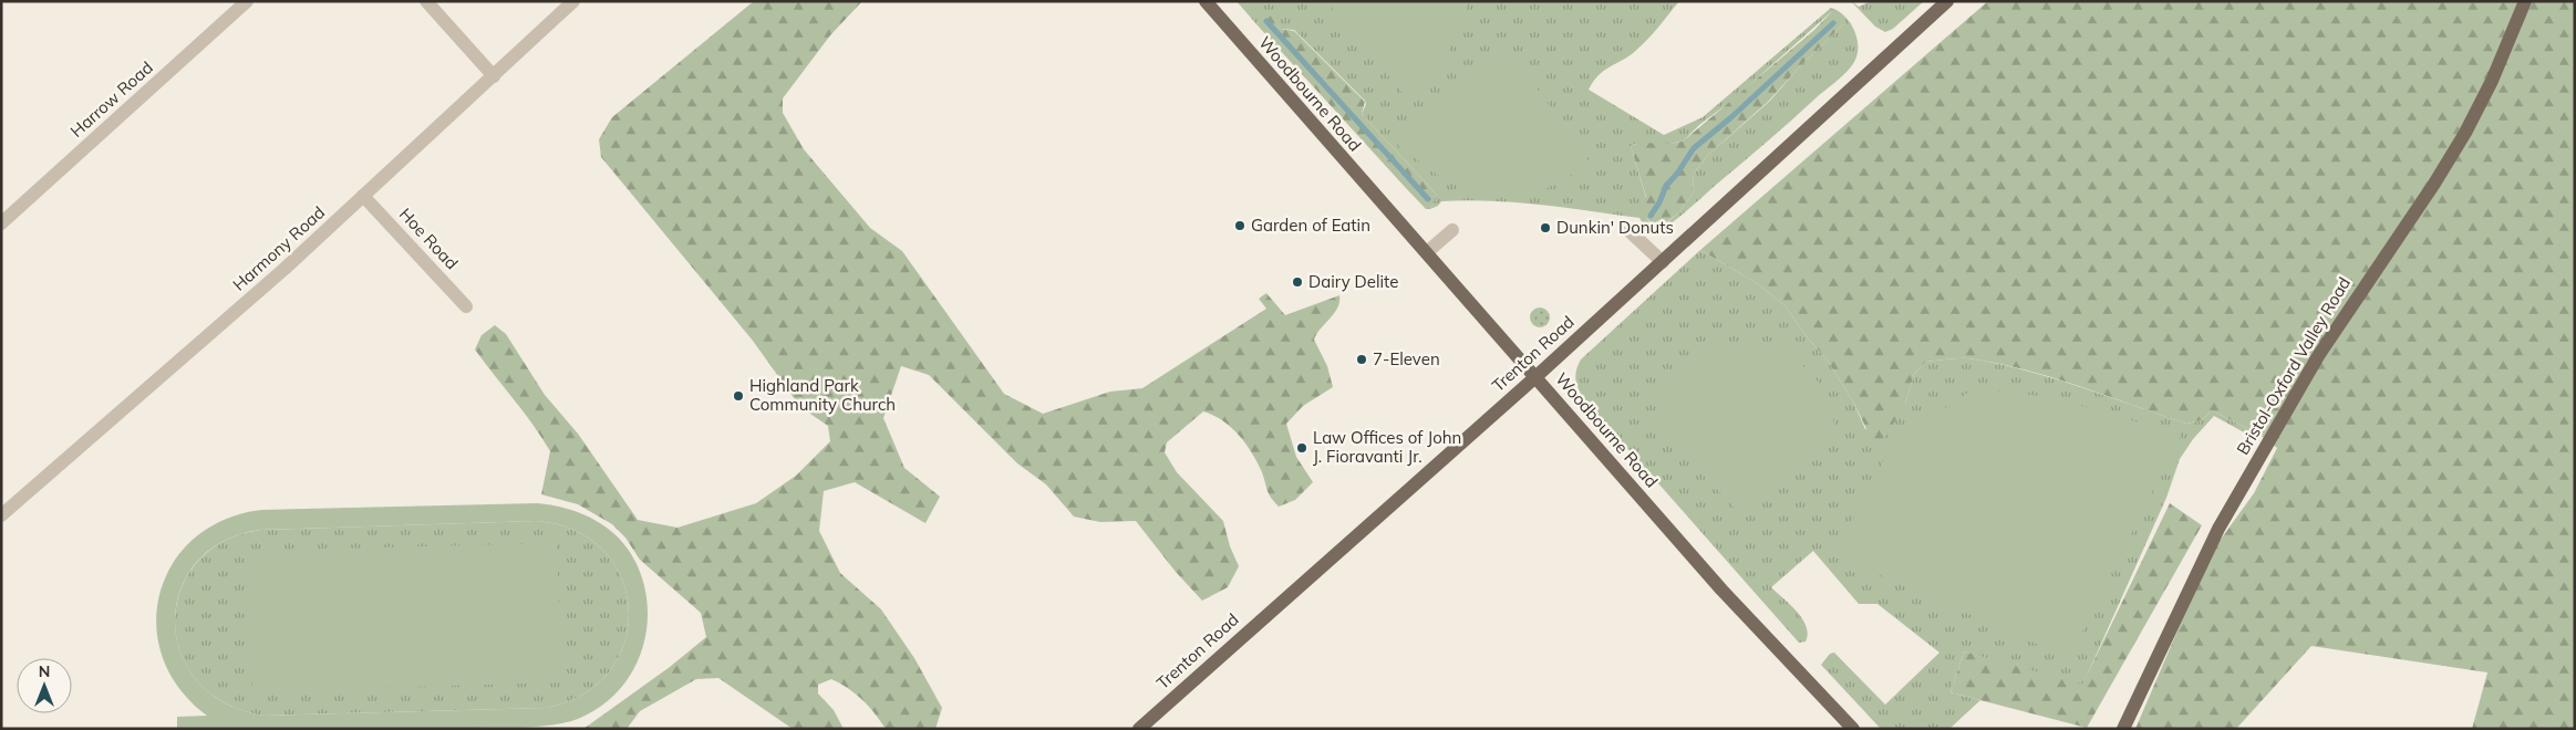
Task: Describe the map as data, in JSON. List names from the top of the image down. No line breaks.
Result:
{"streets":{"main road":["Woodbourne Road","Trenton Road","Bristol-Oxford Valley Road"],"street":["Harrow Road","Hoe Road","Harmony Road"]},"crossings":[["Woodbourne Road","Trenton Road"],["Hoe Road","Harmony Road"]],"places":["Garden of Eatin","Dunkin' Donuts","Dairy Delite","7-Eleven","Highland Park Community Church","Law Offices of John J. Fioravanti Jr."],"north":"top"}
